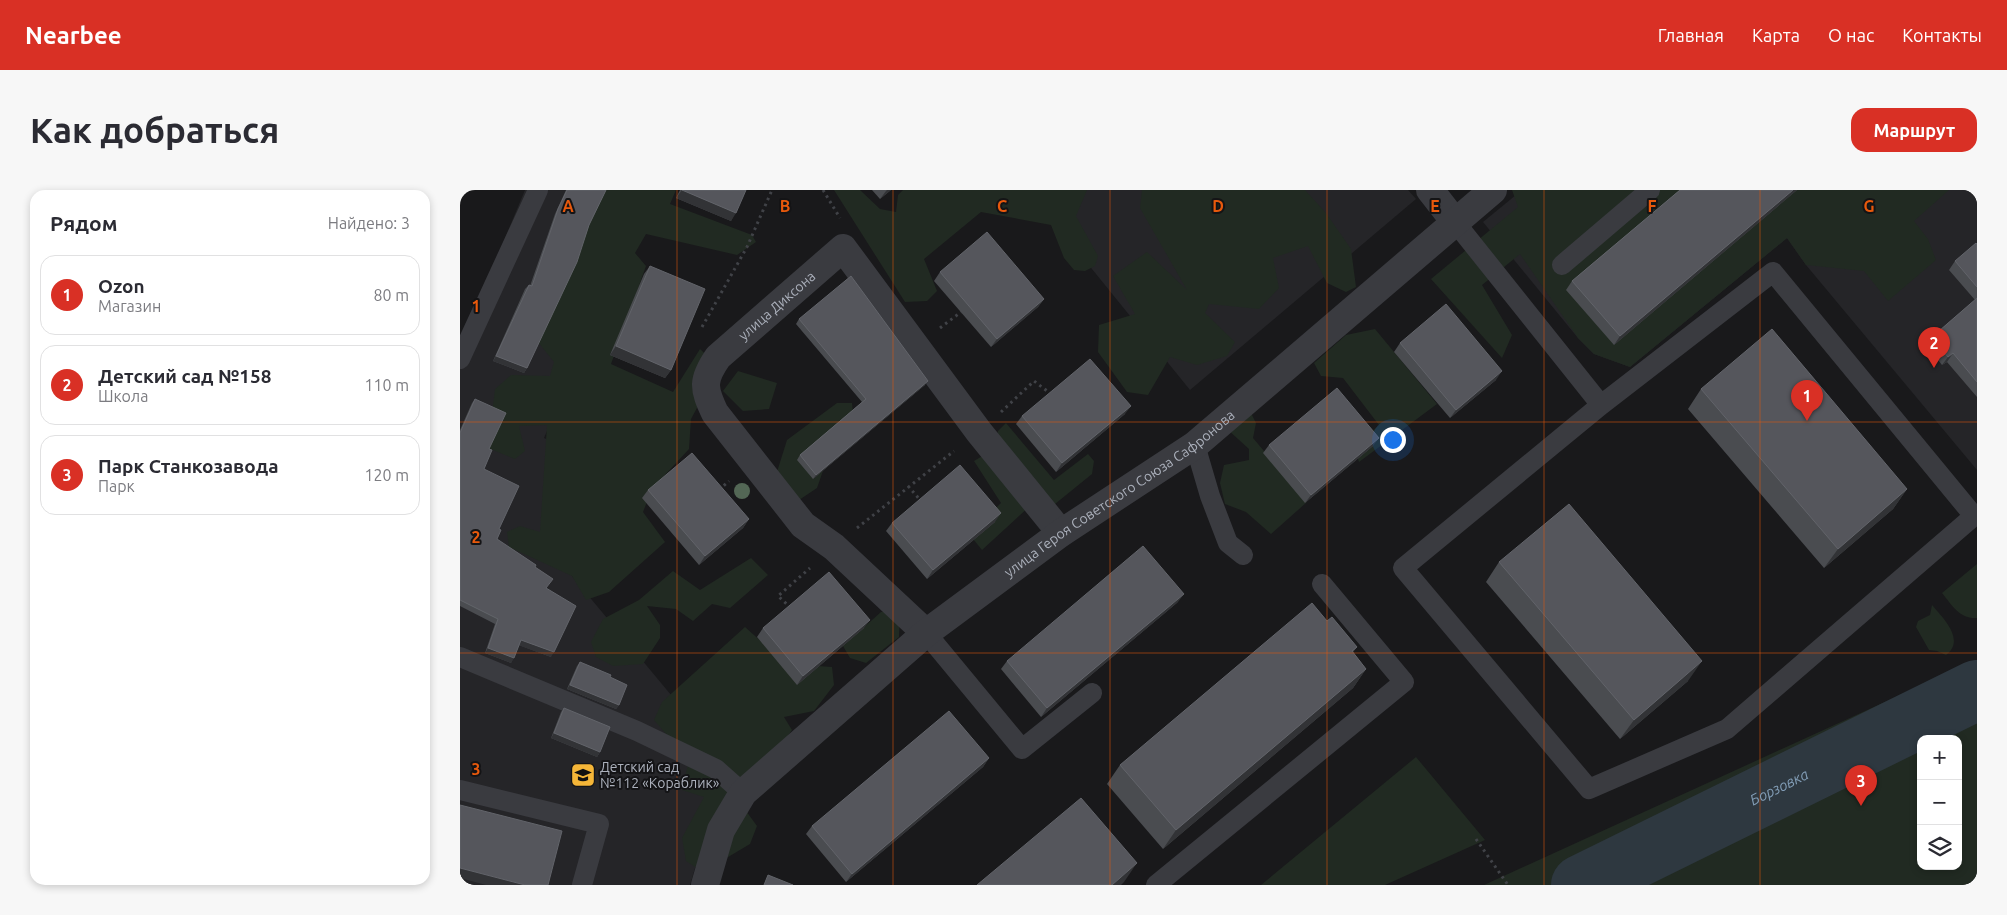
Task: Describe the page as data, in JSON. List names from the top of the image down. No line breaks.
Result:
{"streets":{"street":["улица Диксона","улица Героя Советского Союза Сафронова"]},"crossings":[["улица Диксона","улица Героя Советского Союза Сафронова"]],"water":["Борзовка"],"places":{"school or university":["Детский сад №112 «Кораблик»"]},"page":{"header":"Nearbee","nav":["Главная","Карта","О нас","Контакты"],"buttons":"Маршрут","title":"Как добраться","heading":["Рядом","Найдено: 3"],"list":[{"mark":"1","name":"Ozon","note":"Магазин","value":"80 m"},{"mark":"2","name":"Детский сад №158","note":"Школа","value":"110 m"},{"mark":"3","name":"Парк Станкозавода","note":"Парк","value":"120 m"}],"pins":["2","1","3"],"map_buttons":["+","−"]},"grid":{"columns":["A","B","C","D","E","F","G"],"rows":["1","2","3"]}}
